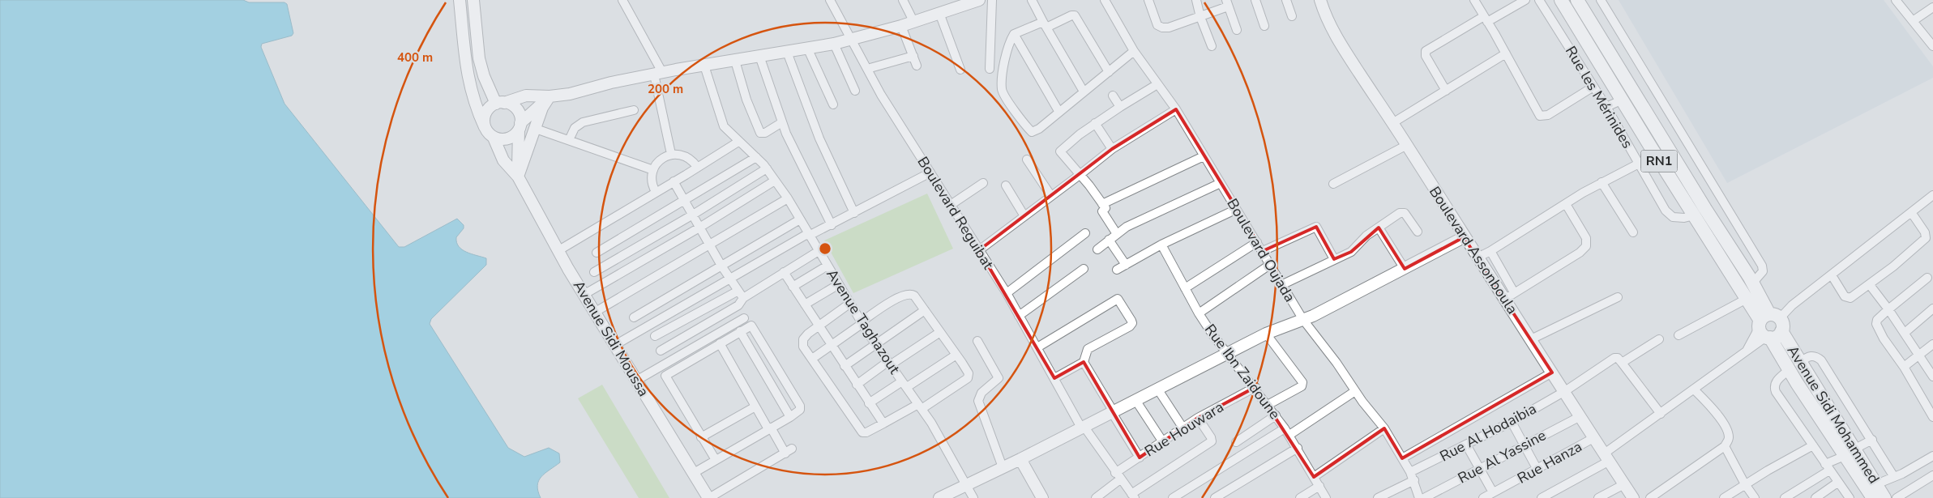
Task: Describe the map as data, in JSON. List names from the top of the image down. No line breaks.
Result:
{"streets":{"main road":["RN1","Avenue Sidi Mohammed"],"street":["Rue les Mérinides","Boulevard Reguibat","Boulevard Oujada","Boulevard Assonboula","Avenue Taghazout","Avenue Sidi Moussa","Rue Ibn Zaidoune","Rue Houwara","Rue Al Hodaibia","Rue Al Yassine","Rue Hanza"]},"crossings":[["Rue les Mérinides","RN1"],["RN1","Avenue Sidi Mohammed"],["Boulevard Reguibat","Rue Houwara"],["Boulevard Oujada","Rue Al Hodaibia"],["Boulevard Assonboula","Rue Al Hodaibia"],["Boulevard Assonboula","Rue Al Yassine"],["Boulevard Assonboula","Rue Hanza"],["Rue Ibn Zaidoune","Rue Houwara"]],"rings":["400 m","200 m"]}
